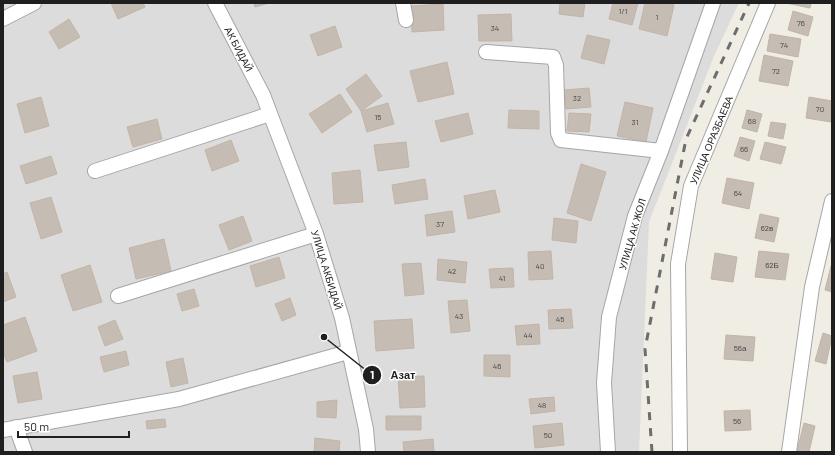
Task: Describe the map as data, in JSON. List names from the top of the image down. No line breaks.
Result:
{"streets":{"street":["АК БИДАЙ","УЛИЦА ОРАЗБАЕВА","УЛИЦА АК ЖОЛ","УЛИЦА АКБИДАЙ"]},"crossings":[["АК БИДАЙ","УЛИЦА АКБИДАЙ"]],"places":["Азат"],"house_numbers":["1/1","1","76","34","74","72","32","70","15","68","31","66","64","37","62в","62Б","40","42","41","43","45","44","56а","46","48","56","50"],"scale_bar":"50 m"}
